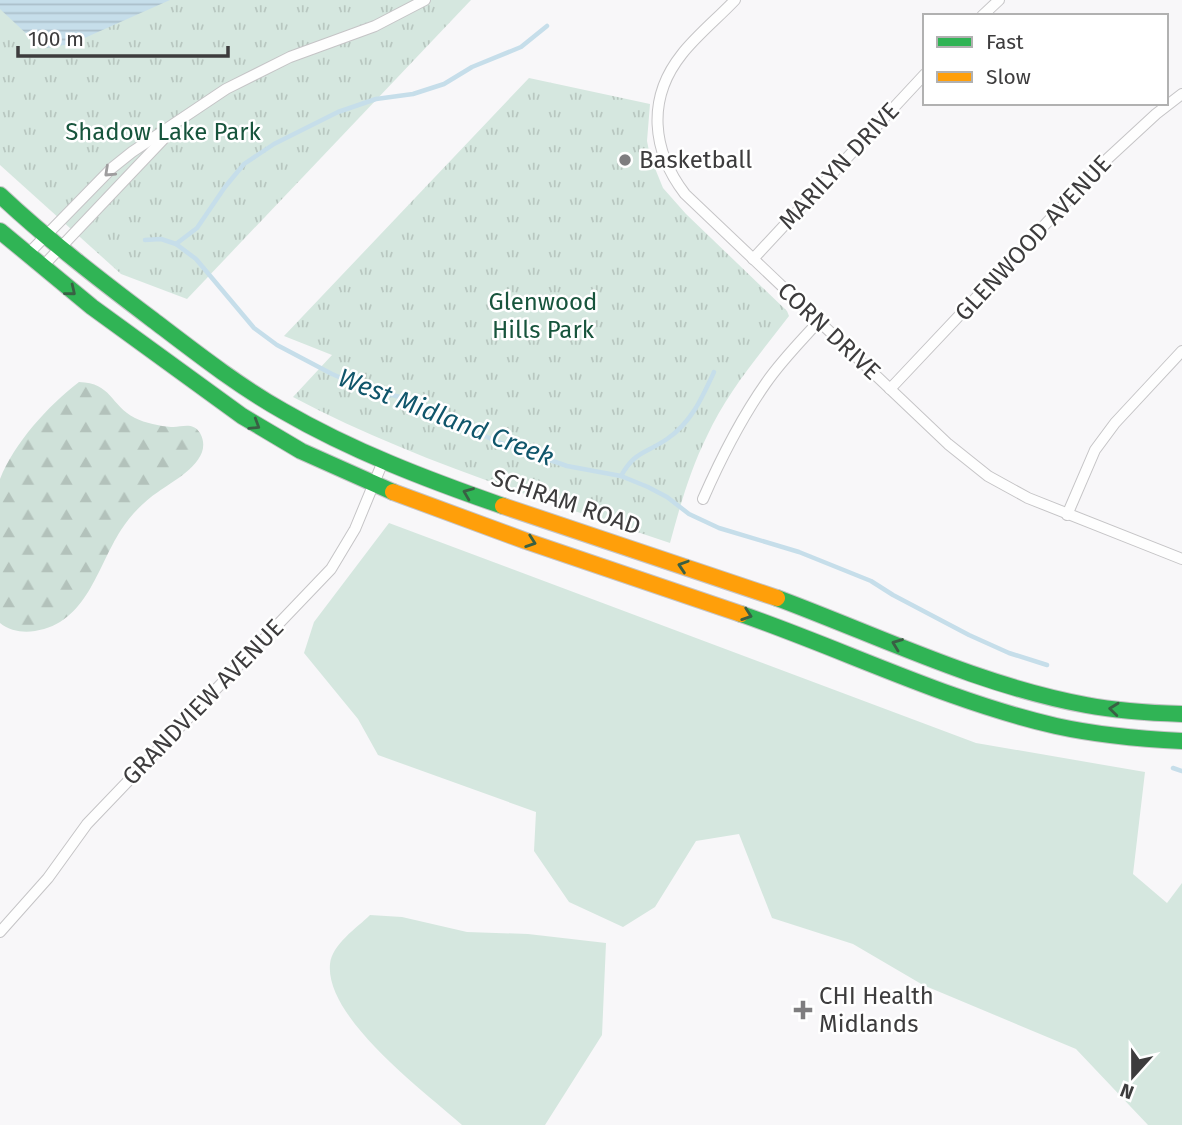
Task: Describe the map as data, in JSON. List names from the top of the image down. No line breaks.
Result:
{"streets":{"main road":["SCHRAM ROAD"],"street":["MARILYN DRIVE","GLENWOOD AVENUE","CORN DRIVE","GRANDVIEW AVENUE"]},"crossings":[["MARILYN DRIVE","CORN DRIVE"],["GLENWOOD AVENUE","CORN DRIVE"],["SCHRAM ROAD","GRANDVIEW AVENUE"]],"water":["West Midland Creek"],"parks":["Shadow Lake Park","Glenwood Hills Park"],"places":{"other":["Basketball"],"health":["CHI Health Midlands"]},"legend":["Fast","Slow"],"scale_bar":"100 m","north":"bottom"}
